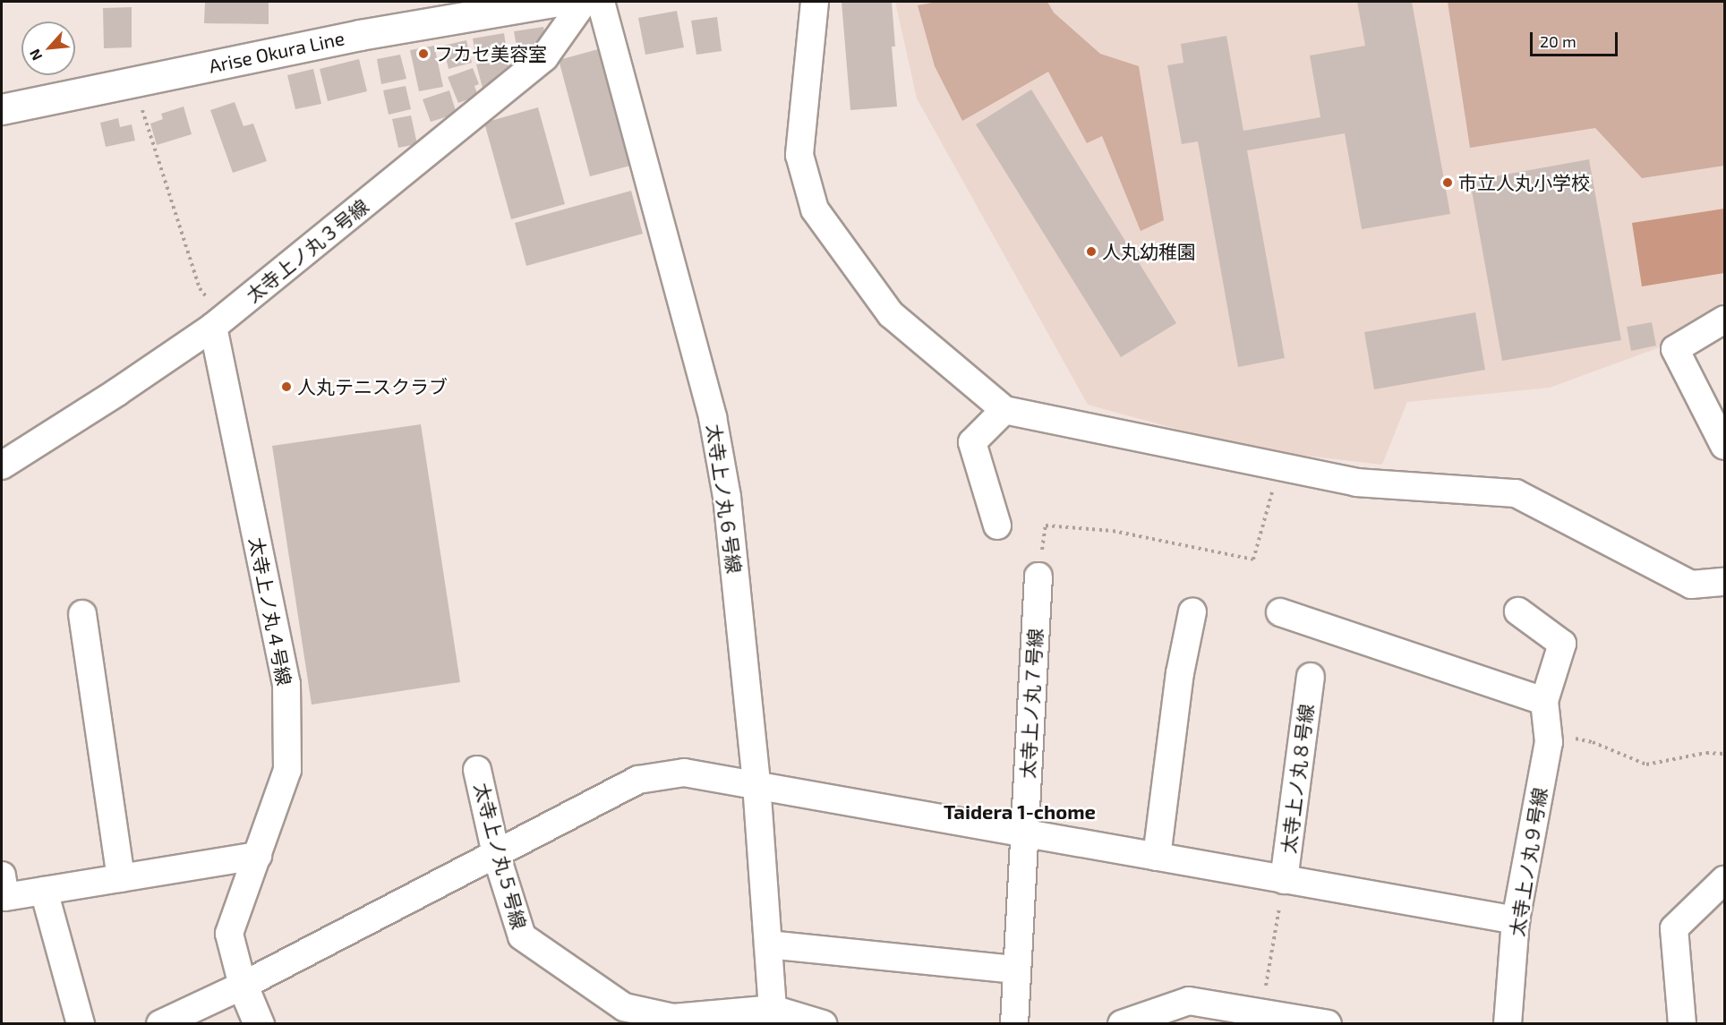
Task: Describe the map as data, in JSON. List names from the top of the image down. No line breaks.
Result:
{"streets":{"main road":["Arise Okura Line"],"street":["太寺上ノ丸３号線","太寺上ノ丸６号線","太寺上ノ丸４号線","太寺上ノ丸７号線","太寺上ノ丸８号線","太寺上ノ丸５号線","太寺上ノ丸９号線"]},"crossings":[["太寺上ノ丸３号線","太寺上ノ丸４号線"],["太寺上ノ丸６号線","太寺上ノ丸５号線"]],"districts":["Taidera 1-chome"],"places":["フカセ美容室","市立人丸小学校","人丸幼稚園","人丸テニスクラブ"],"scale_bar":"20 m","north":"bottom left"}
